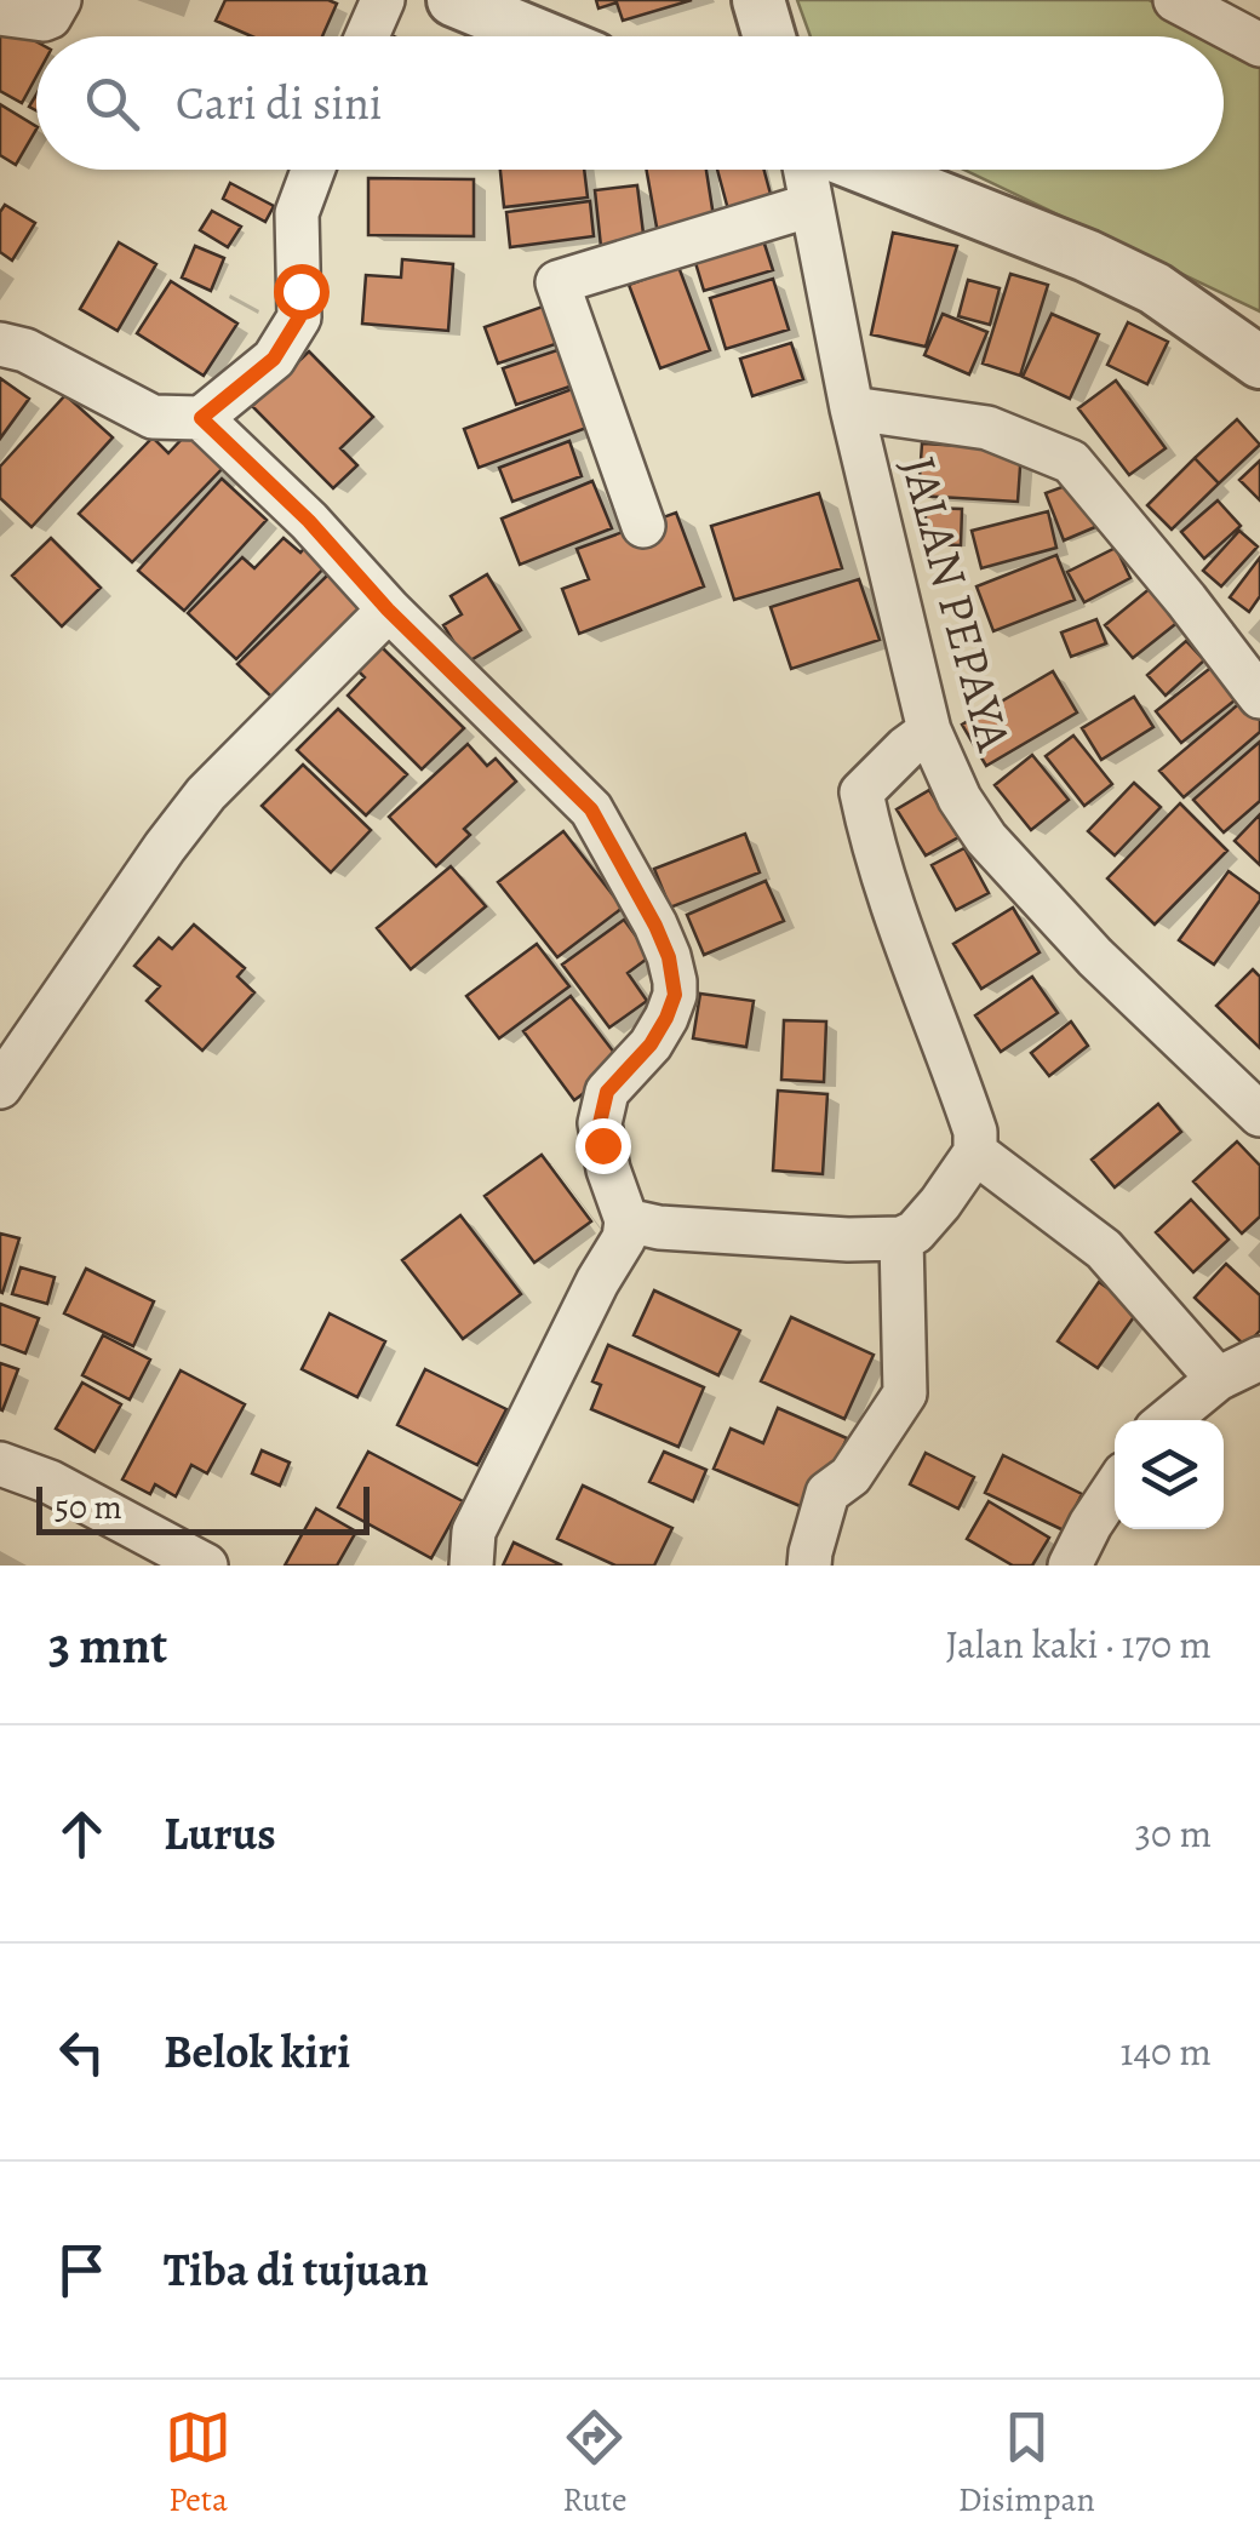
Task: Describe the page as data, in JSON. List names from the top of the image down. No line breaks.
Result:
{"streets":{"street":["JALAN PEPAYA"]},"scale_bar":"50 m","page":{"search":"Cari di sini","scale":"50 m","heading":["3 mnt","Jalan kaki · 170 m"],"list":[["Lurus","30 m"],["Belok kiri","140 m"],"Tiba di tujuan"],"nav":["Peta","Rute","Disimpan"]}}
